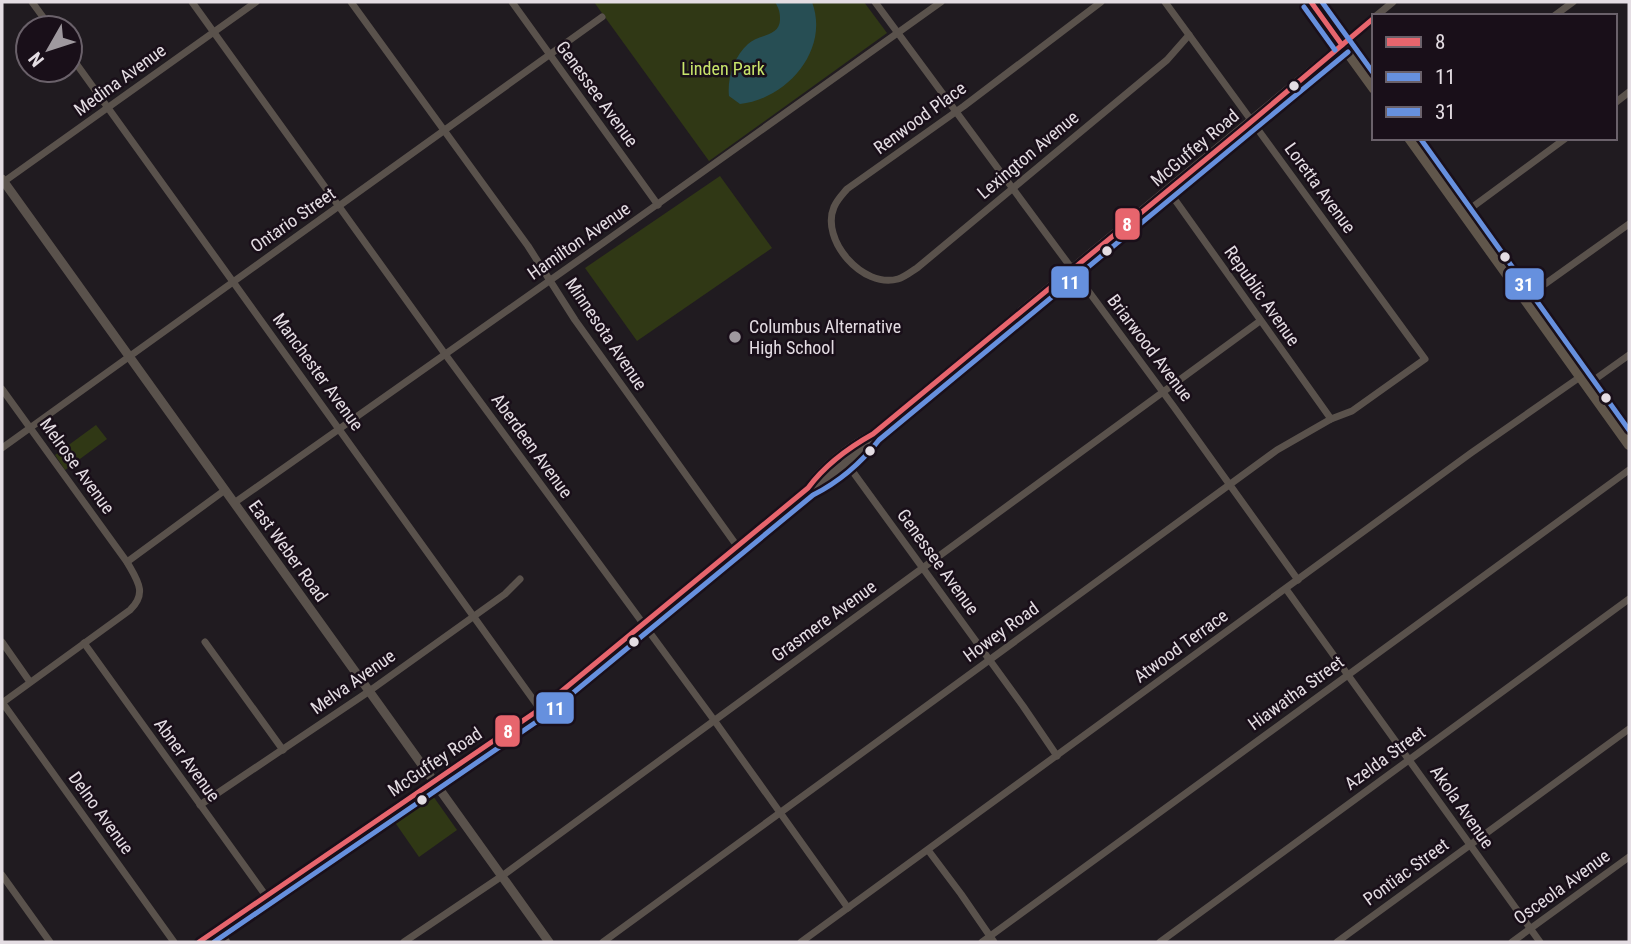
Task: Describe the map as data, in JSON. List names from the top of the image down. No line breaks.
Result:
{"streets":{"street":["Medina Avenue","Genessee Avenue","Renwood Place","McGuffey Road","Lexington Avenue","Loretta Avenue","Ontario Street","Hamilton Avenue","Republic Avenue","Minnesota Avenue","Briarwood Avenue","Manchester Avenue","Aberdeen Avenue","Melrose Avenue","East Weber Road","Grasmere Avenue","Howey Road","Atwood Terrace","Melva Avenue","Hiawatha Street","Azelda Street","Abner Avenue","Akola Avenue","Delno Avenue","Pontiac Street","Osceola Avenue"]},"crossings":[["Medina Avenue","Manchester Avenue"],["Medina Avenue","Aberdeen Avenue"],["Medina Avenue","East Weber Road"],["Genessee Avenue","McGuffey Road"],["Genessee Avenue","Ontario Street"],["Genessee Avenue","Hamilton Avenue"],["Genessee Avenue","Grasmere Avenue"],["Genessee Avenue","Howey Road"],["Genessee Avenue","Atwood Terrace"],["Renwood Place","Lexington Avenue"],["Renwood Place","Briarwood Avenue"],["McGuffey Road","Loretta Avenue"],["McGuffey Road","Republic Avenue"],["McGuffey Road","Minnesota Avenue"],["McGuffey Road","Briarwood Avenue"],["McGuffey Road","Manchester Avenue"],["McGuffey Road","Aberdeen Avenue"],["McGuffey Road","East Weber Road"],["McGuffey Road","Abner Avenue"],["Lexington Avenue","Loretta Avenue"],["Lexington Avenue","Briarwood Avenue"],["Loretta Avenue","Howey Road"],["Ontario Street","Minnesota Avenue"],["Ontario Street","Manchester Avenue"],["Ontario Street","Aberdeen Avenue"],["Ontario Street","Melrose Avenue"],["Ontario Street","East Weber Road"],["Hamilton Avenue","Minnesota Avenue"],["Hamilton Avenue","Briarwood Avenue"],["Hamilton Avenue","Manchester Avenue"],["Hamilton Avenue","Aberdeen Avenue"],["Hamilton Avenue","East Weber Road"],["Republic Avenue","Grasmere Avenue"],["Republic Avenue","Howey Road"],["Briarwood Avenue","Grasmere Avenue"],["Briarwood Avenue","Howey Road"],["Briarwood Avenue","Atwood Terrace"],["Manchester Avenue","Melva Avenue"],["Aberdeen Avenue","Grasmere Avenue"],["Aberdeen Avenue","Howey Road"],["Aberdeen Avenue","Atwood Terrace"],["East Weber Road","Grasmere Avenue"],["East Weber Road","Melva Avenue"],["Atwood Terrace","Akola Avenue"],["Melva Avenue","Abner Avenue"],["Hiawatha Street","Akola Avenue"],["Azelda Street","Akola Avenue"],["Akola Avenue","Pontiac Street"],["Akola Avenue","Osceola Avenue"]],"parks":["Linden Park"],"places":["Columbus Alternative High School"],"lines":["transit line 8","transit line 31","transit line 11"],"legend":["8","11","31"],"north":"bottom left"}
